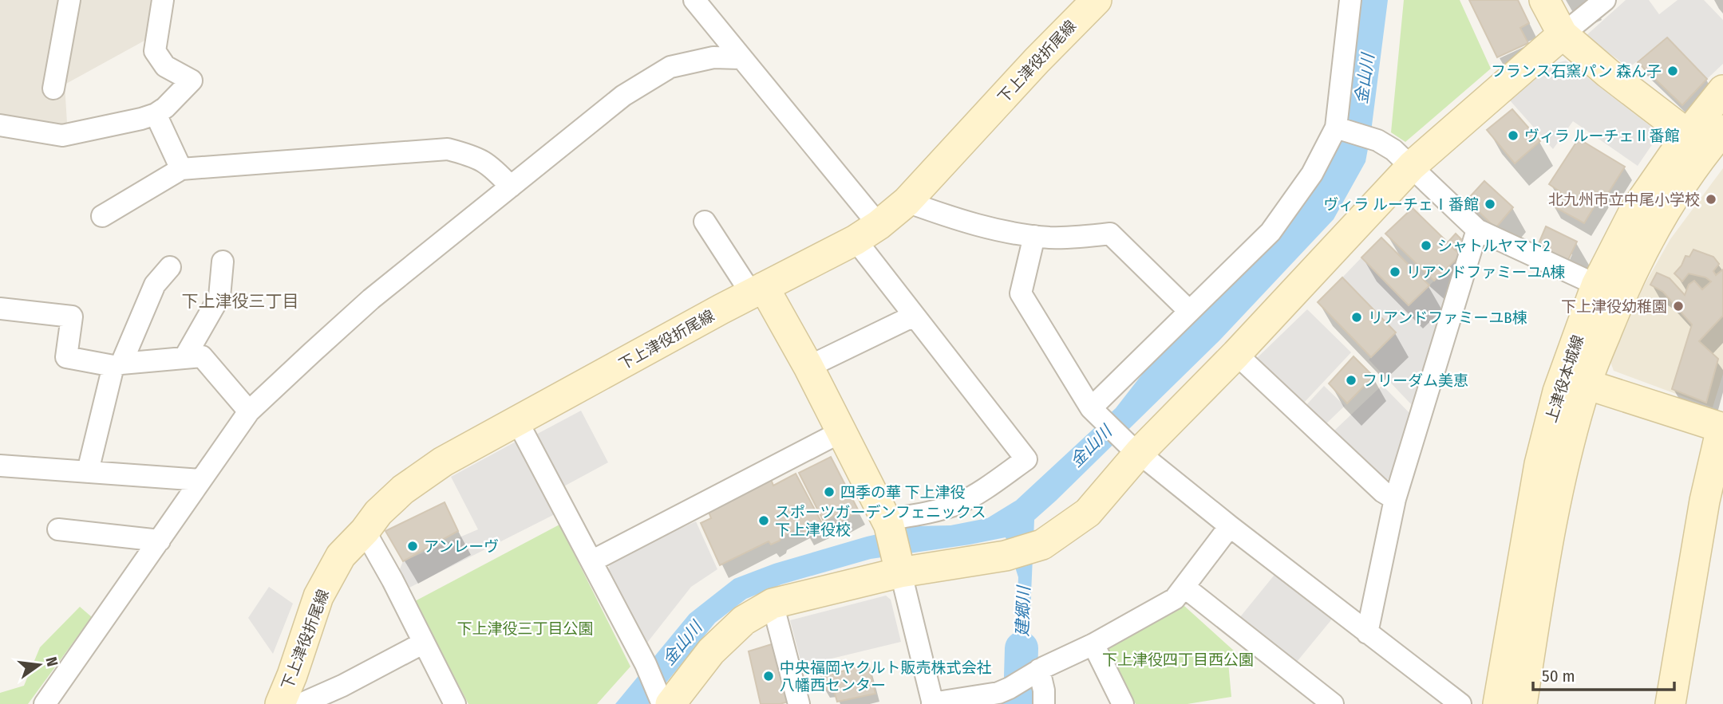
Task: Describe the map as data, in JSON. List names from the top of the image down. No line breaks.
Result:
{"streets":{"street":["下上津役折尾線","上津役本城線"]},"districts":["下上津役三丁目"],"water":["金山川","建郷川"],"parks":["下上津役三丁目公園","下上津役四丁目西公園"],"places":["フランス石窯パン 森ん子","ヴィラ ルーチェⅡ番館","北九州市立中尾小学校","ヴィラ ルーチェⅠ番館","シャトルヤマト2","リアンドファミーユA棟","下上津役幼稚園","リアンドファミーユB棟","フリーダム美恵","四季の華 下上津役","スポーツガーデンフェニックス 下上津役校","アンレーヴ","中央福岡ヤクルト販売株式会社 八幡西センター"],"scale_bar":"50 m","north":"right"}
